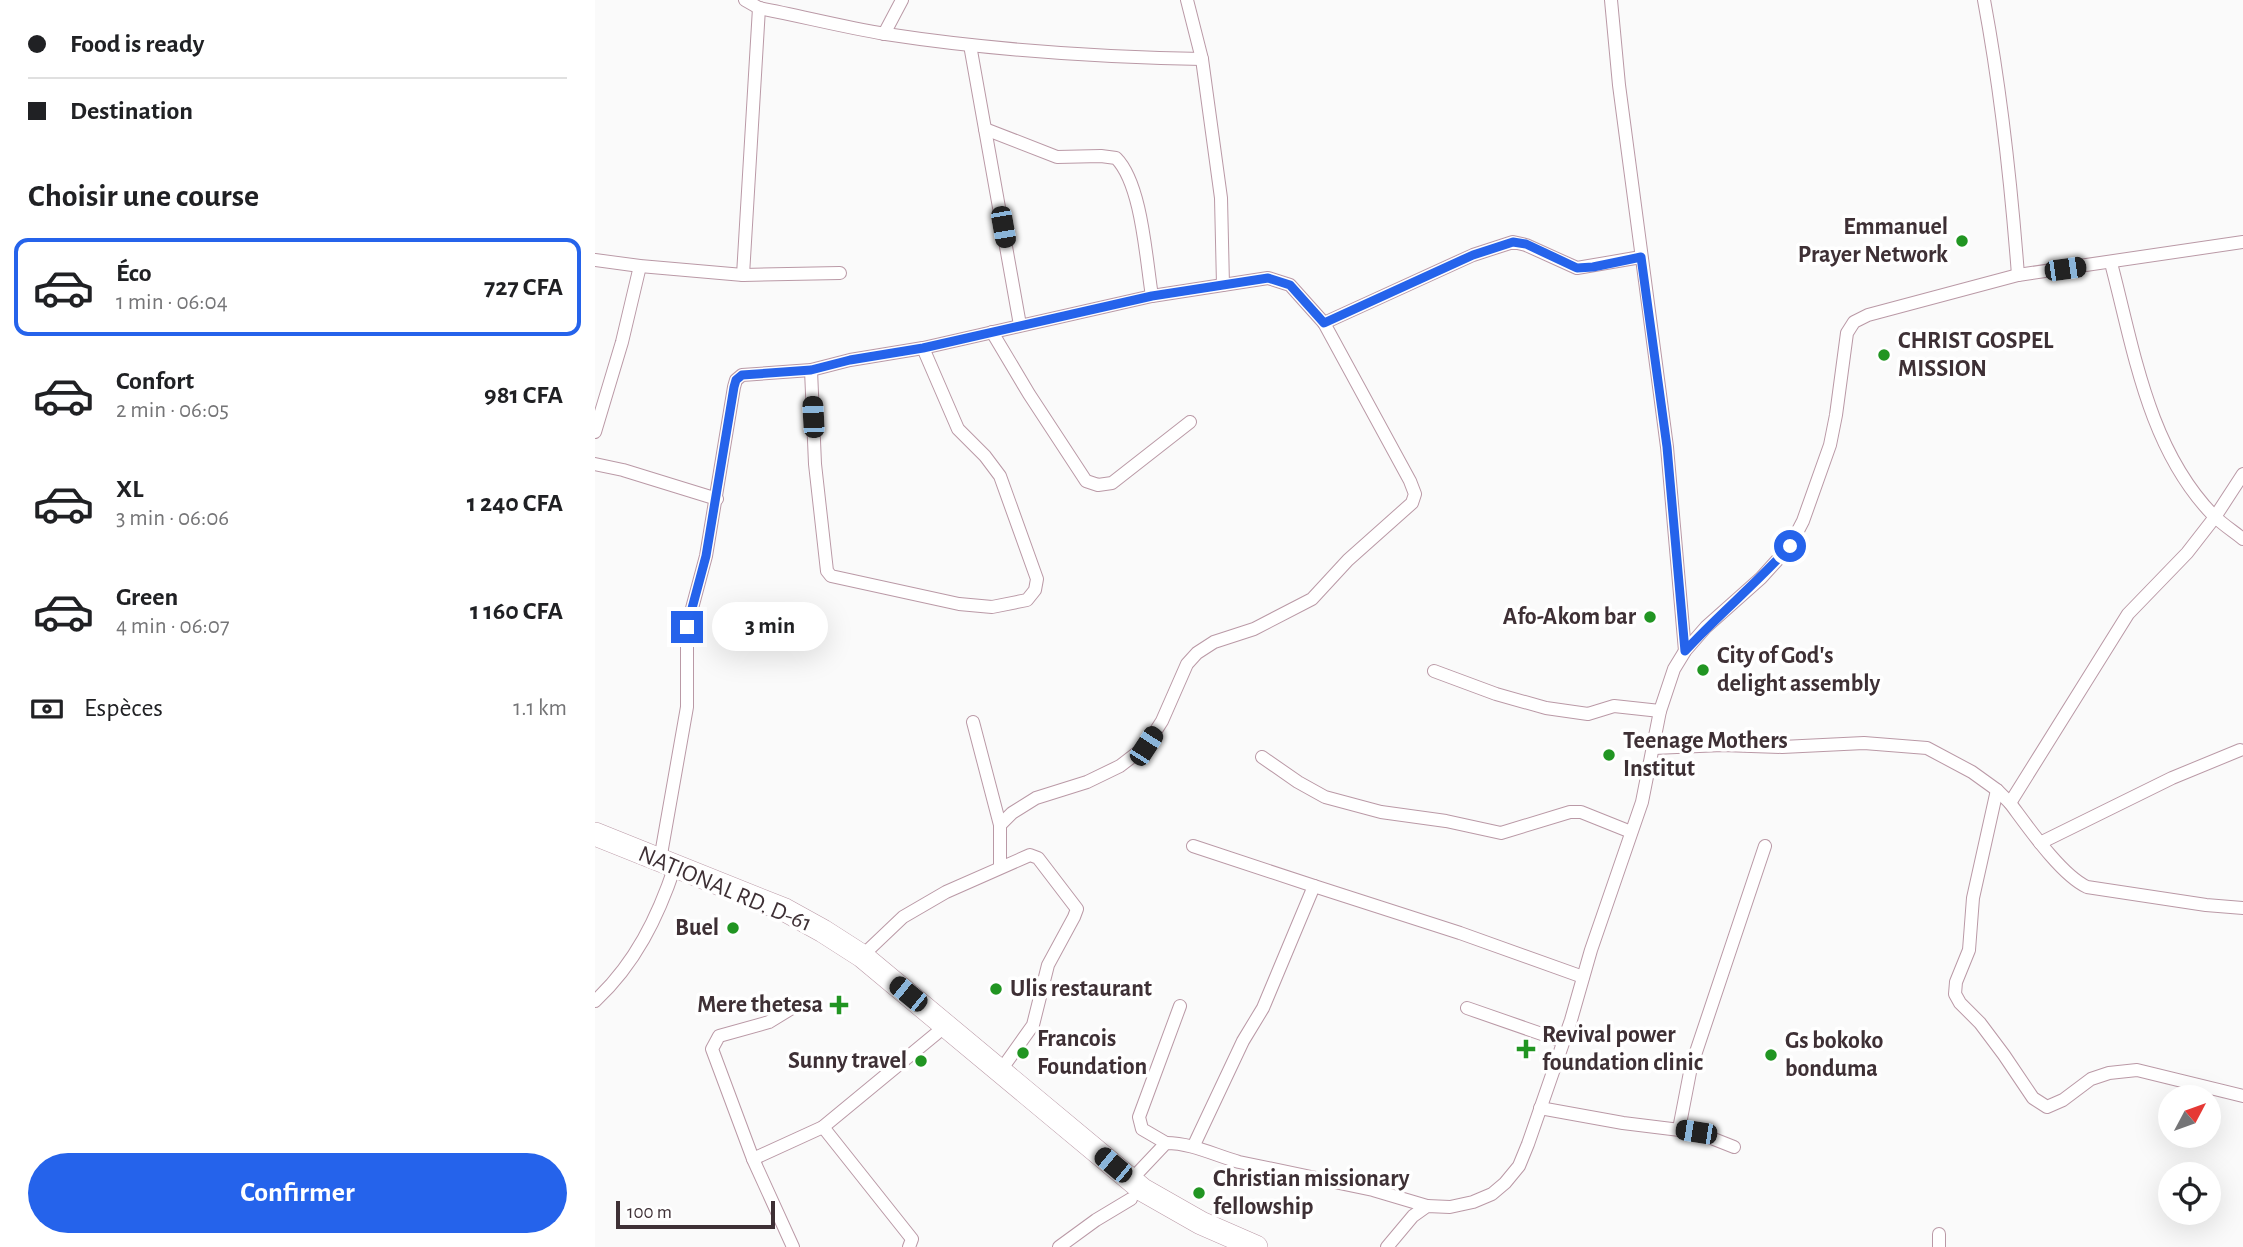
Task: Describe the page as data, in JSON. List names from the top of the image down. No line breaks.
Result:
{"streets":{"highway":["NATIONAL RD. D-61"]},"places":{"other":["Emmanuel Prayer Network","CHRIST GOSPEL MISSION","Afo-Akom bar","City of God's delight assembly","Teenage Mothers Institut","Buel","Ulis restaurant","Francois Foundation","Gs bokoko bonduma","Sunny travel","Christian missionary fellowship"],"health":["Mere thetesa","Revival power foundation clinic"]},"scale_bar":"100 m","north":"top right","page":{"banner":["Food is ready","Destination"],"heading":"Choisir une course","list":[{"name":"Éco","note":"1 min · 06:04","value":"727 CFA"},{"name":"Confort","note":"2 min · 06:05","value":"981 CFA"},{"name":"XL","note":"3 min · 06:06","value":"1 240 CFA"},{"name":"Green","note":"4 min · 06:07","value":"1 160 CFA"}],"bubble":"3 min","pay":["Espèces","1.1 km"],"buttons":"Confirmer","scale":"100 m"}}
